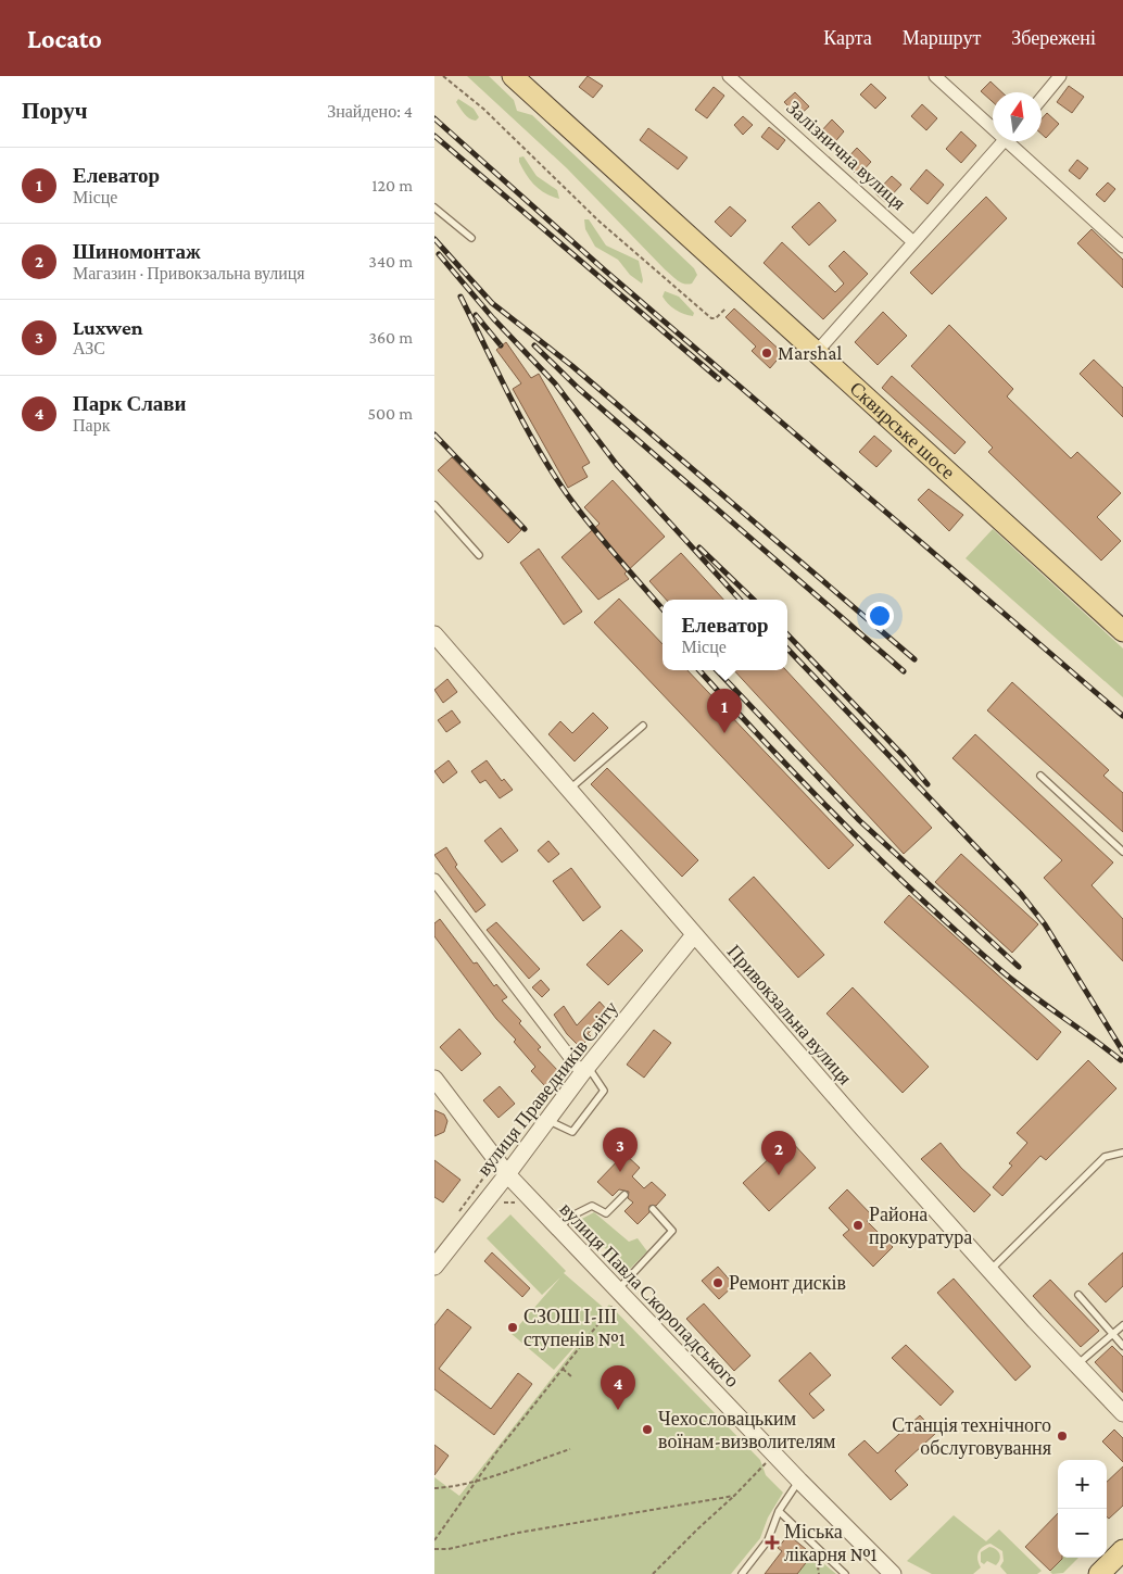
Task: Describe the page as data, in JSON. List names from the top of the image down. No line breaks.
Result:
{"streets":{"main road":["Сквирське шосе"],"street":["Залізнична вулиця","Привокзальна вулиця","вулиця Праведників Світу","вулиця Павла Скоропадського"]},"crossings":[["Привокзальна вулиця","вулиця Праведників Світу"],["вулиця Праведників Світу","вулиця Павла Скоропадського"]],"places":{"other":["Marshal","Района прокуратура","Ремонт дисків","СЗОШ І-ІІІ ступенів №1","Чехословацьким воїнам-визволителям","Станція технічного обслуговування"],"health":["Міська лікарня №1"]},"north":"top","page":{"header":"Locato","nav":["Карта","Маршрут","Збережені"],"heading":["Поруч","Знайдено: 4"],"list":[{"mark":"1","name":"Елеватор","note":"Місце","value":"120 m"},{"mark":"2","name":"Шиномонтаж","note":"Магазин · Привокзальна вулиця","value":"340 m"},{"mark":"3","name":"Luxwen","note":"АЗС","value":"360 m"},{"mark":"4","name":"Парк Слави","note":"Парк","value":"500 m"}],"popup":["Елеватор","Місце"],"pins":["1","3","2","4"],"map_buttons":["+","−"]}}
